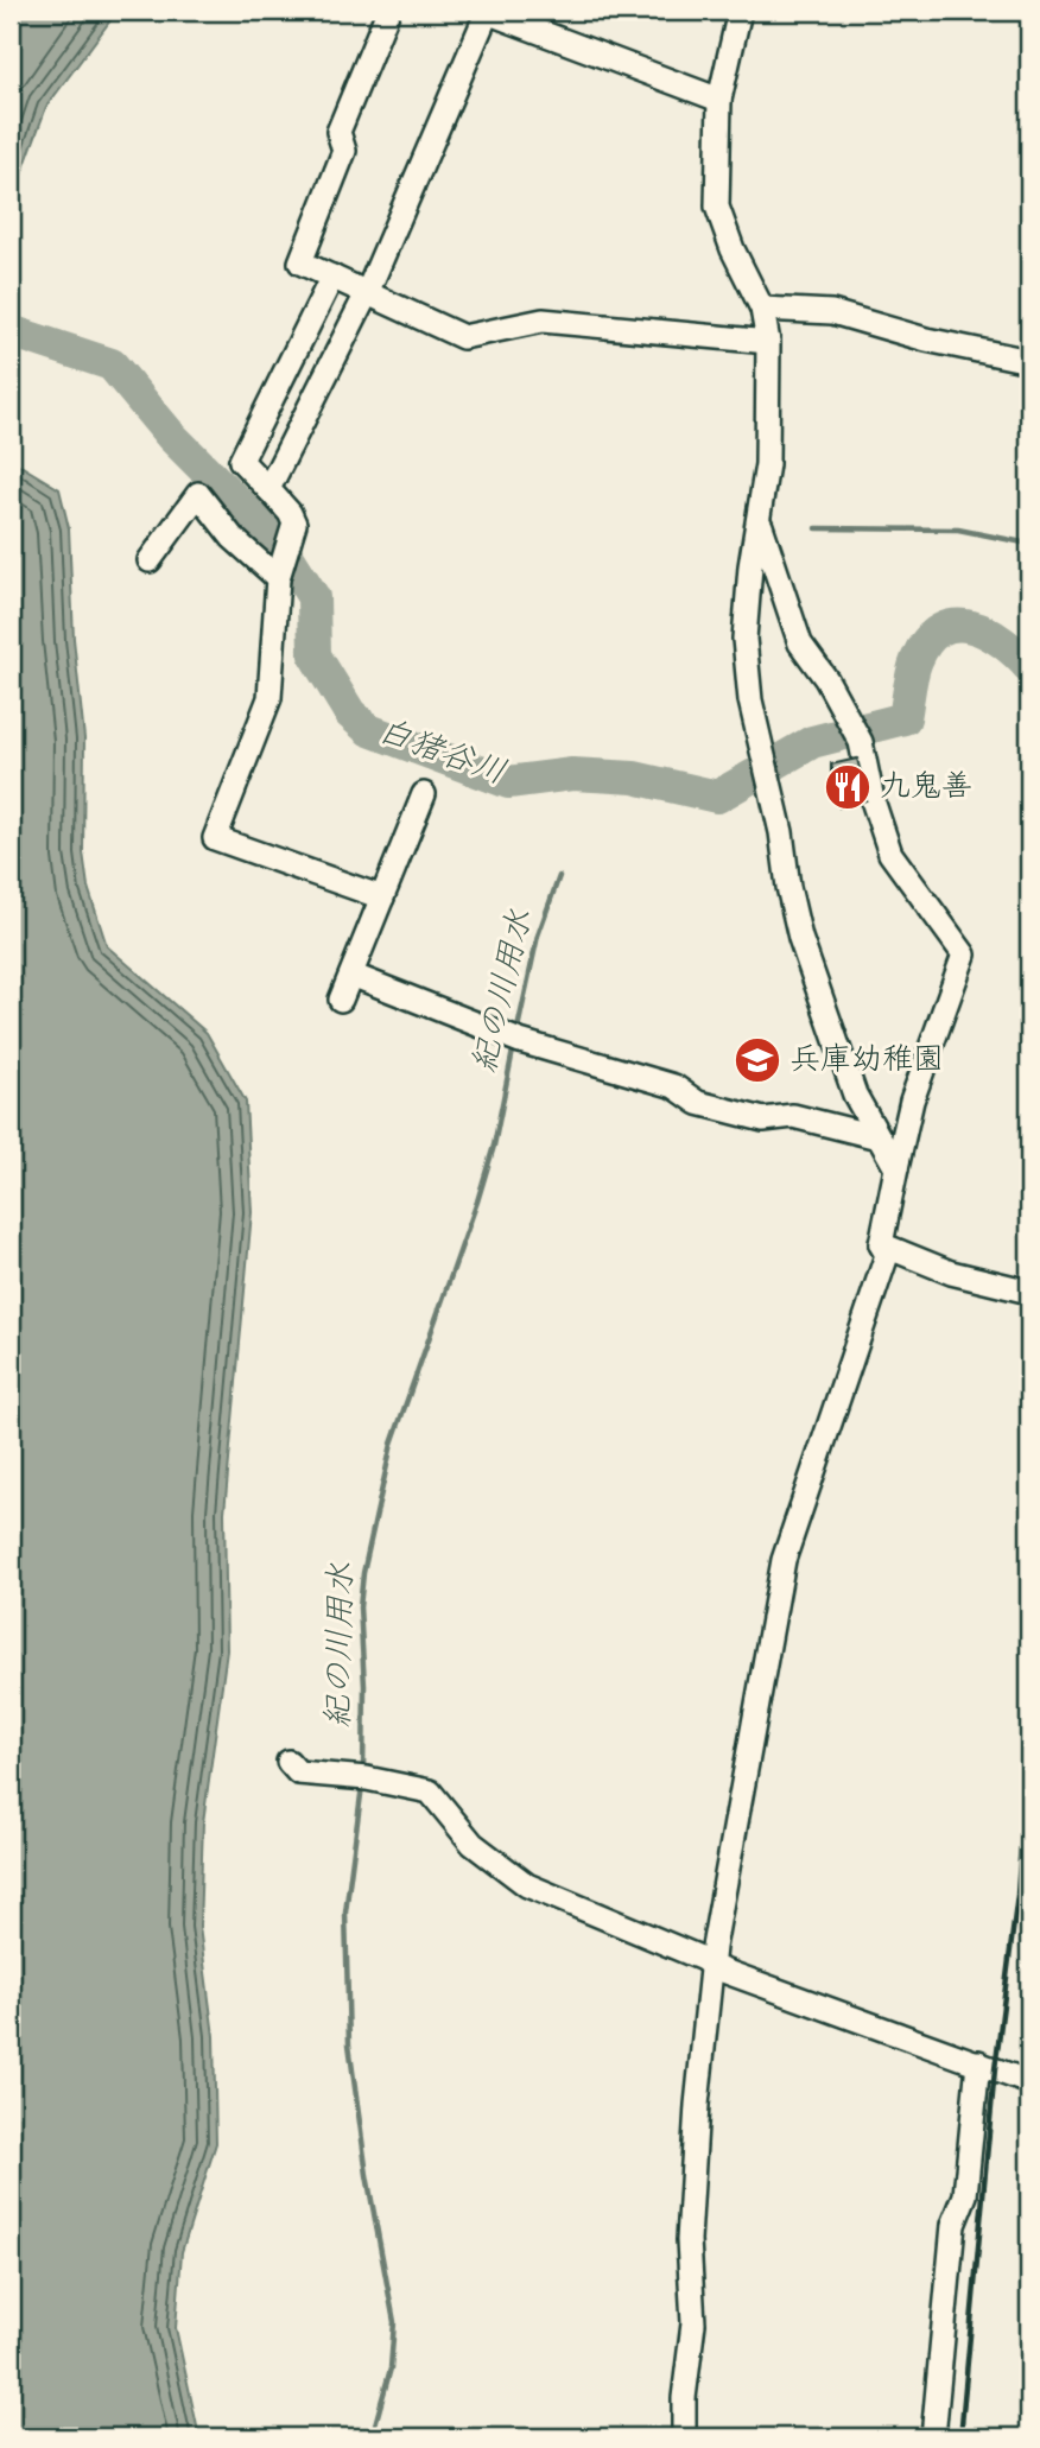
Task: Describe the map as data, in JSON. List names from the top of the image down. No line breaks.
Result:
{"water":["白猪谷川","紀の川用水"],"places":{"restaurant":["九鬼善"],"school or university":["兵庫幼稚園"]}}
